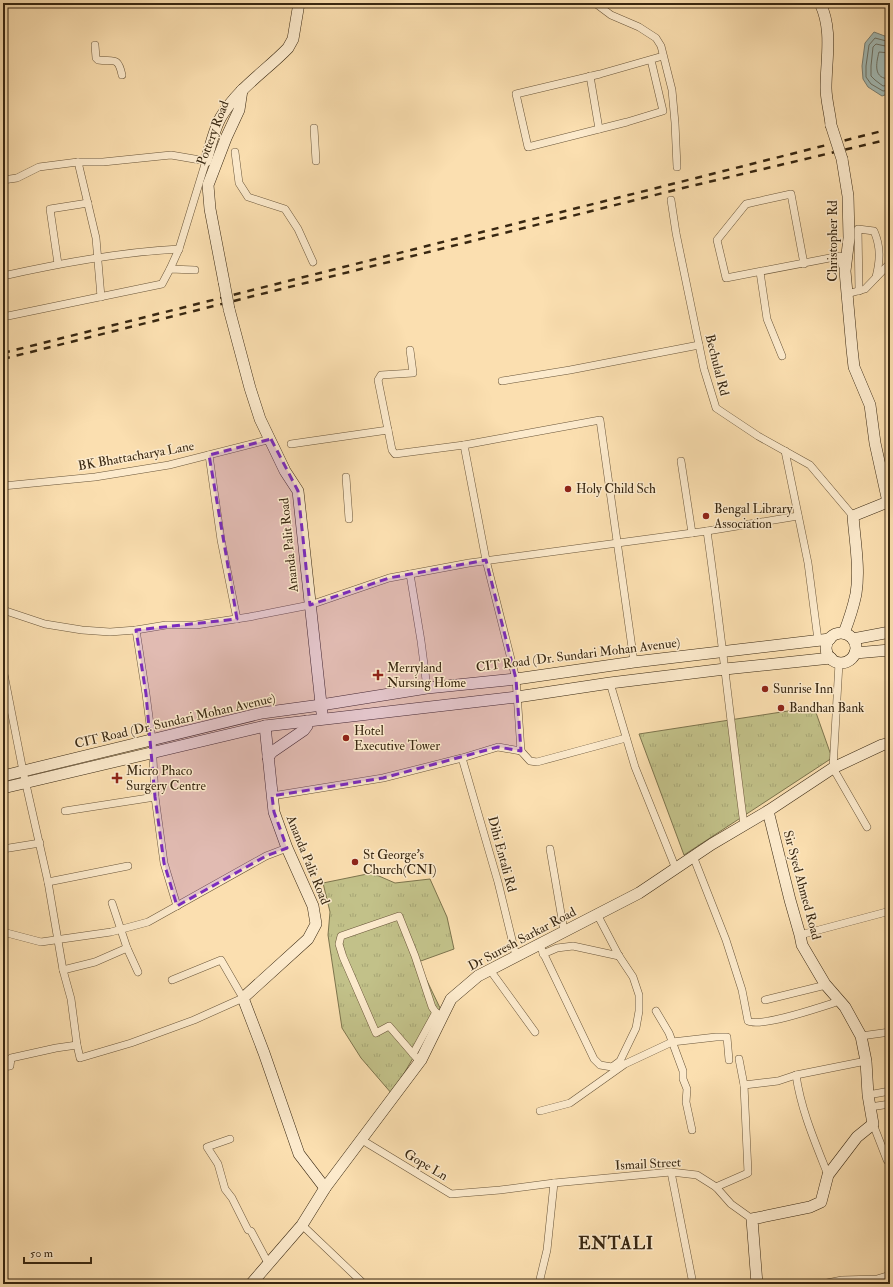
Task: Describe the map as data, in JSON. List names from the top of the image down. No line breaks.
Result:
{"streets":{"street":["Pottery Road","Christopher Rd","Bechulal Rd","BK Bhattacharya Lane","Ananda Palit Road","CIT Road (Dr. Sundari Mohan Avenue)","Dihi Entali Rd","Sir Syed Ahmed Road","Dr Suresh Sarkar Road","Ismail Street","Gope Ln"]},"crossings":[["Pottery Road","Ananda Palit Road"],["BK Bhattacharya Lane","Ananda Palit Road"],["Ananda Palit Road","CIT Road (Dr. Sundari Mohan Avenue)"],["Dihi Entali Rd","Dr Suresh Sarkar Road"],["Sir Syed Ahmed Road","Dr Suresh Sarkar Road"],["Dr Suresh Sarkar Road","Gope Ln"],["Ismail Street","Gope Ln"]],"districts":["ENTALI"],"places":{"other":["Holy Child Sch","Bengal Library Association","Sunrise Inn","Bandhan Bank","Hotel Executive Tower","St George's Church(CNI)"],"health":["Merryland Nursing Home","Micro Phaco Surgery Centre"]},"scale_bar":"50 m"}
